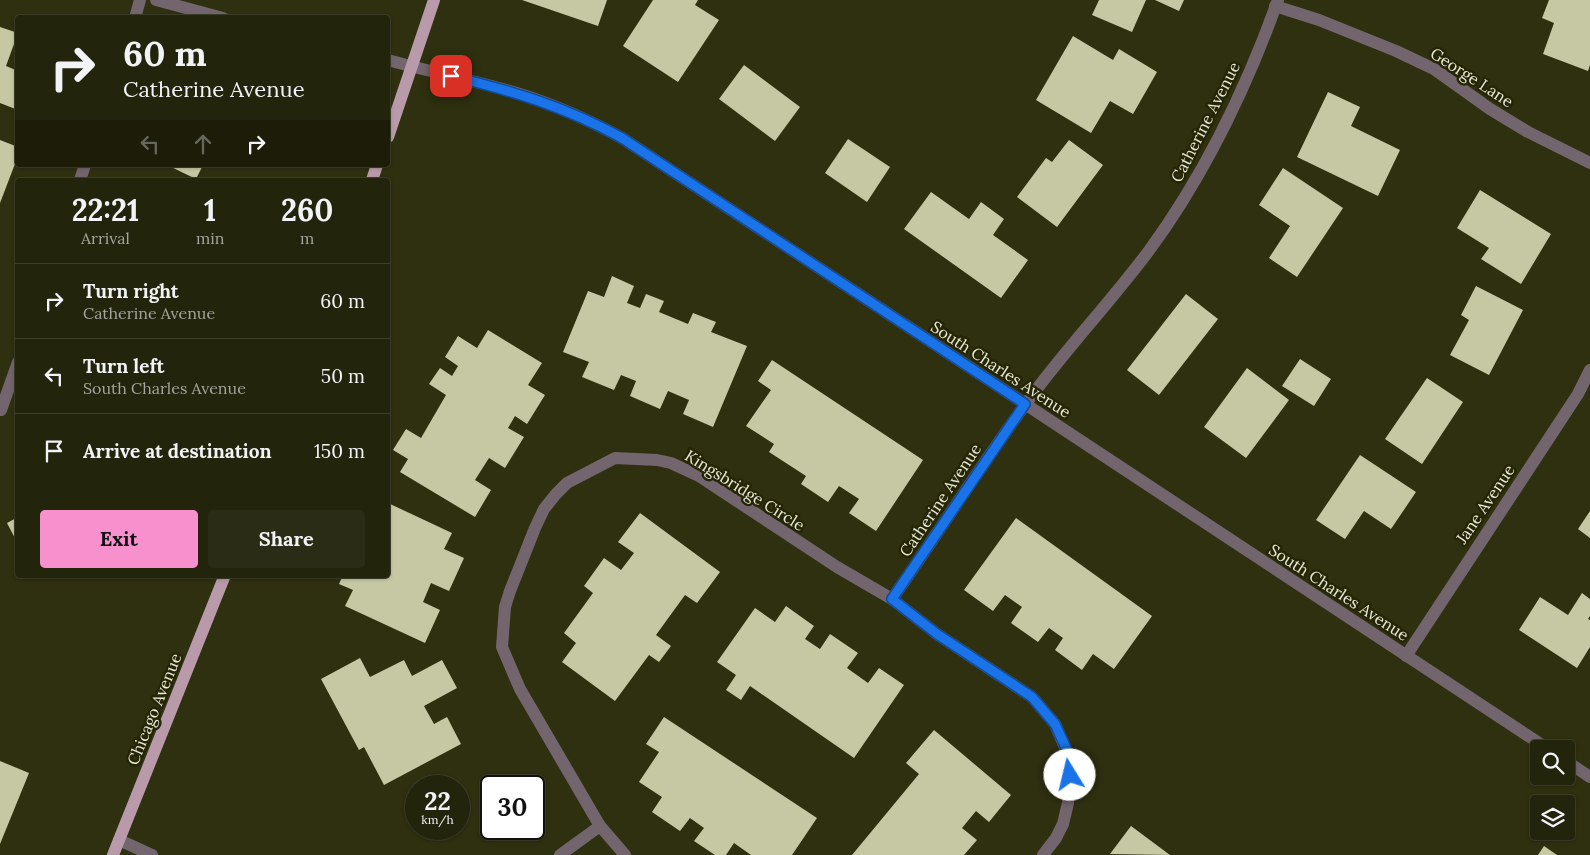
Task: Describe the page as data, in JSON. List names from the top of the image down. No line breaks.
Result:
{"streets":{"main road":["Chicago Avenue"],"street":["George Lane","Catherine Avenue","South Charles Avenue","Kingsbridge Circle","Jane Avenue"]},"crossings":[["George Lane","Catherine Avenue"],["Catherine Avenue","South Charles Avenue"],["Catherine Avenue","Kingsbridge Circle"],["South Charles Avenue","Jane Avenue"]],"page":{"turn":["60 m","Catherine Avenue"],"eta":["22:21","Arrival","1","min","260","m"],"list":[{"name":"Turn right","note":"Catherine Avenue","value":"60 m"},{"name":"Turn left","note":"South Charles Avenue","value":"50 m"},{"name":"Arrive at destination","value":"150 m"}],"buttons":["Exit","Share"],"speed":"22 km/h","limit":"30"}}
